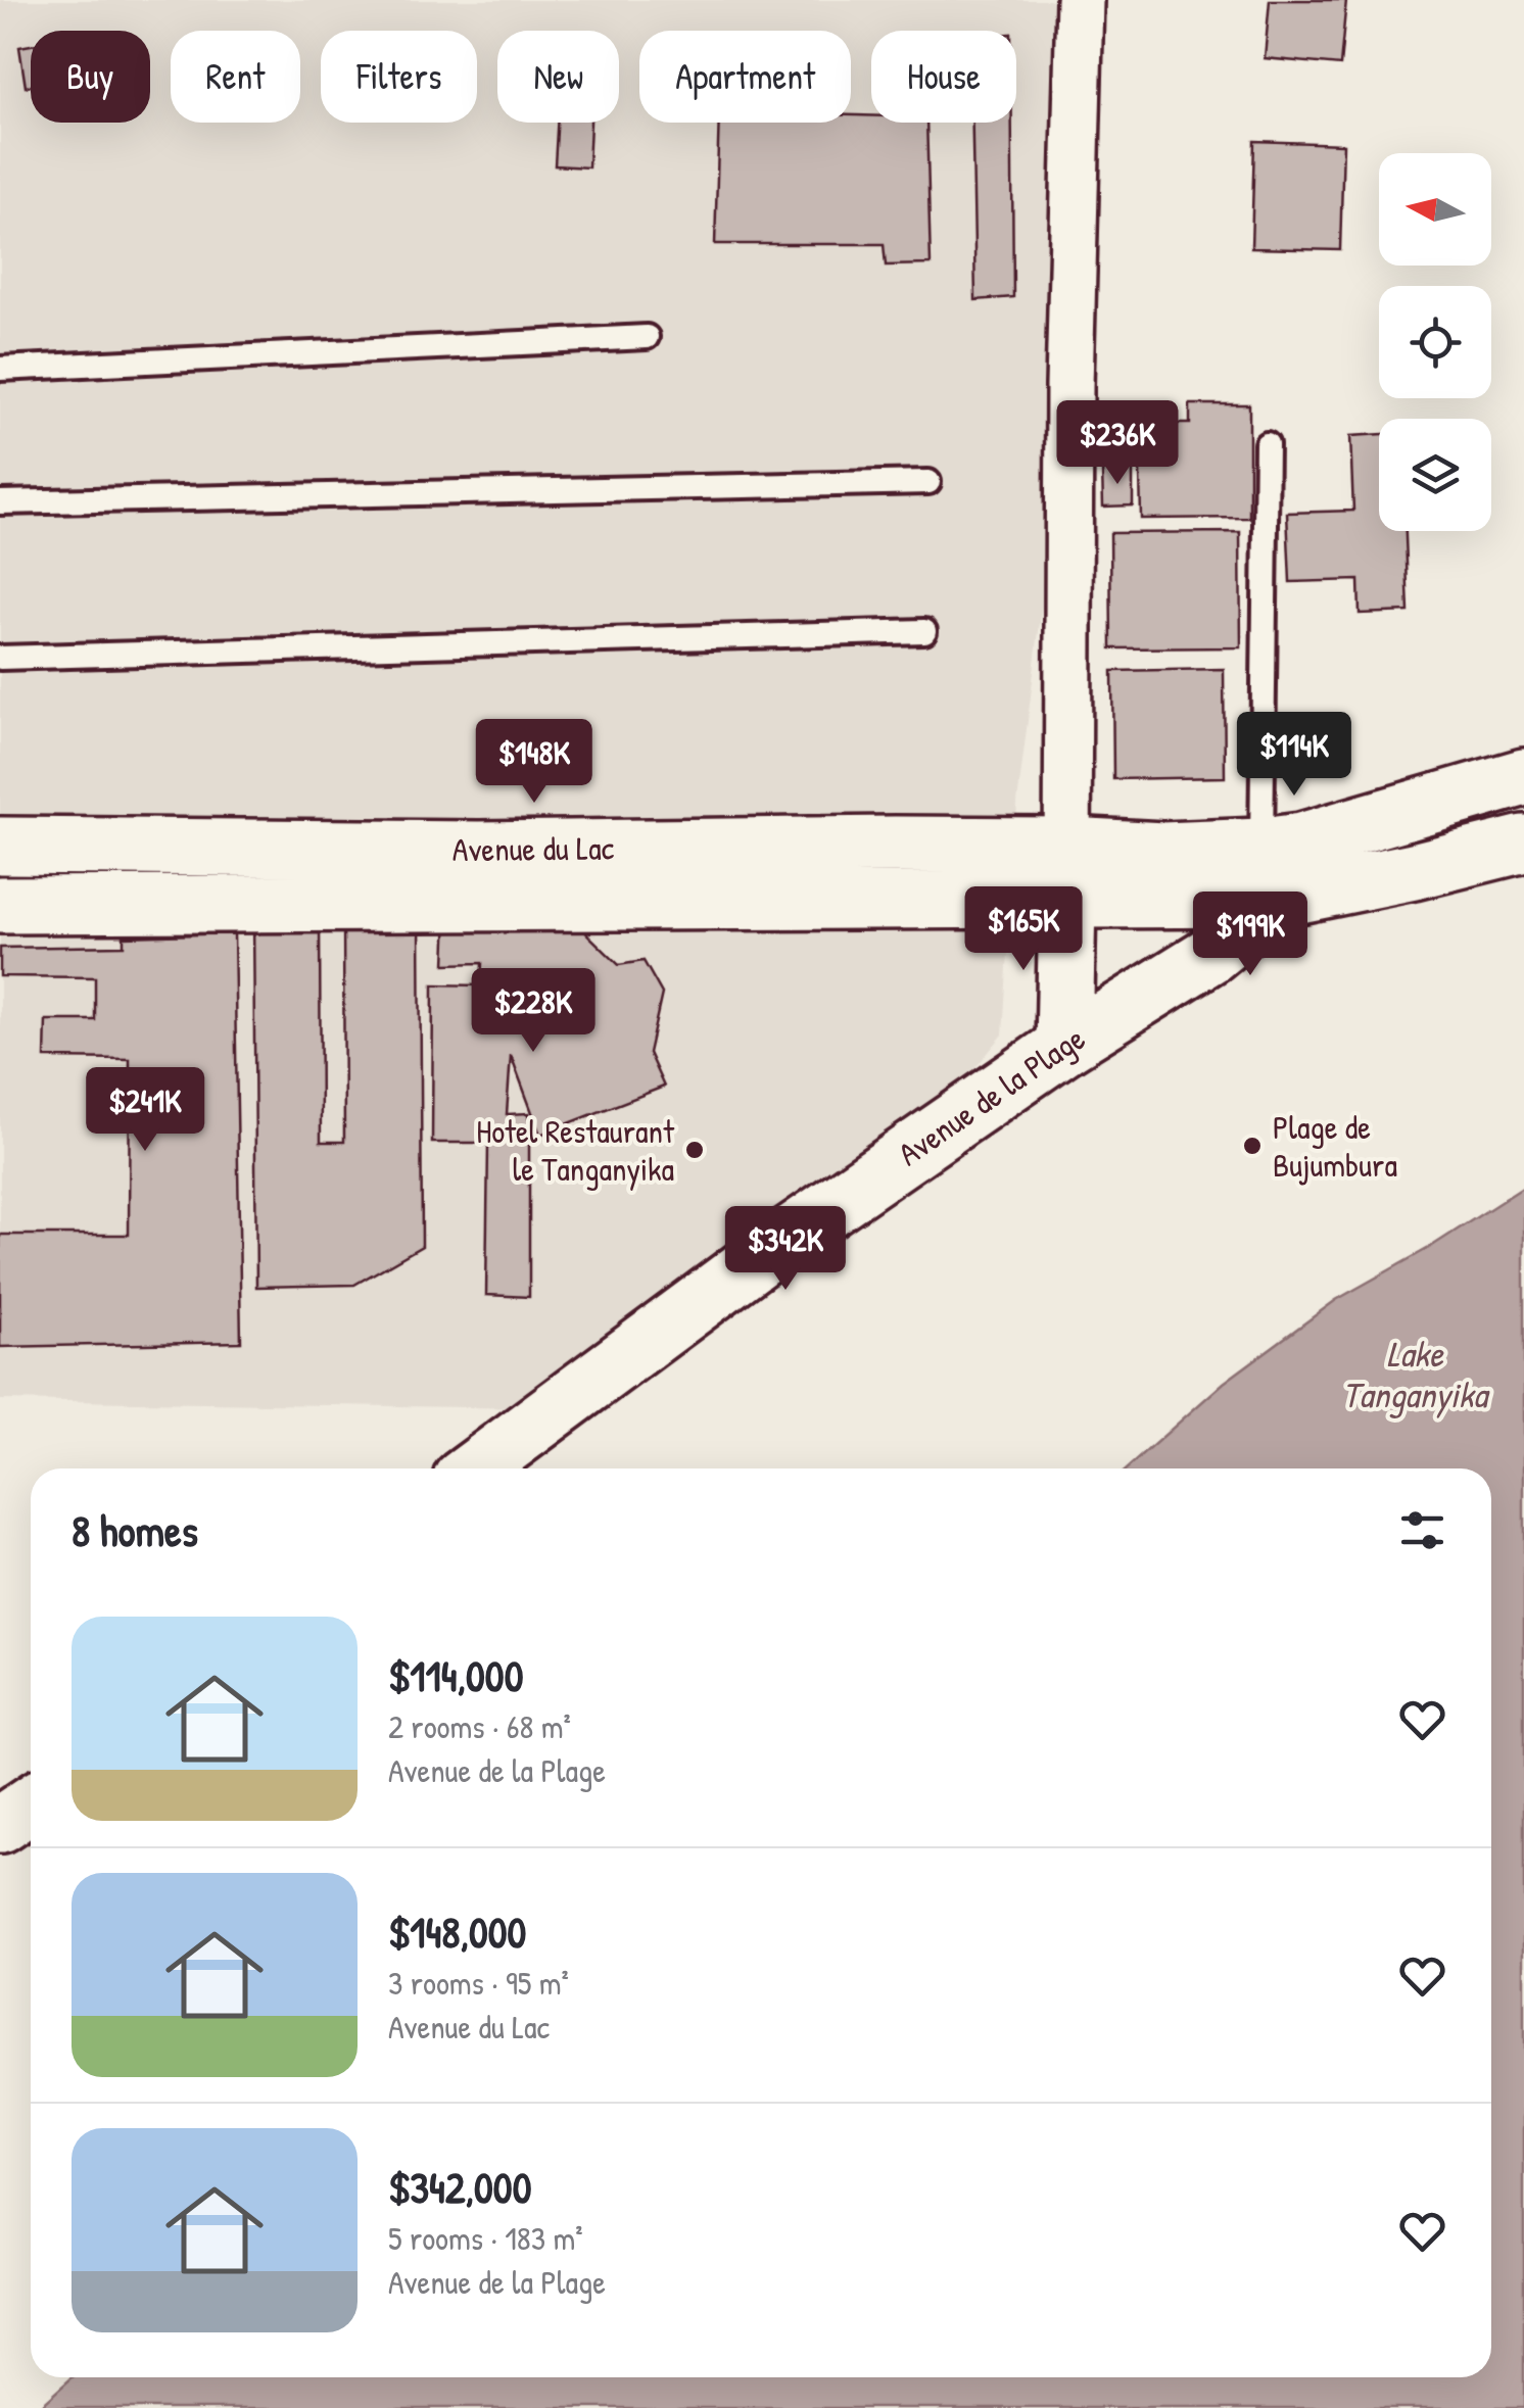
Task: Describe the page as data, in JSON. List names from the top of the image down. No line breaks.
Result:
{"streets":{"main road":["Avenue du Lac","Avenue de la Plage"]},"crossings":[["Avenue du Lac","Avenue de la Plage"]],"water":["Lake Tanganyika"],"places":["Plage de Bujumbura","Hotel Restaurant le Tanganyika"],"north":"left","page":{"chip":["Buy","Rent","Filters","New","Apartment","House"],"price":["$236K","$114K","$148K","$165K","$199K","$228K","$241K","$342K"],"heading":"8 homes","list":[{"name":"$114,000","note":"2 rooms · 68 m² · Avenue de la Plage"},{"name":"$148,000","note":"3 rooms · 95 m² · Avenue du Lac"},{"name":"$342,000","note":"5 rooms · 183 m² · Avenue de la Plage"}]}}
